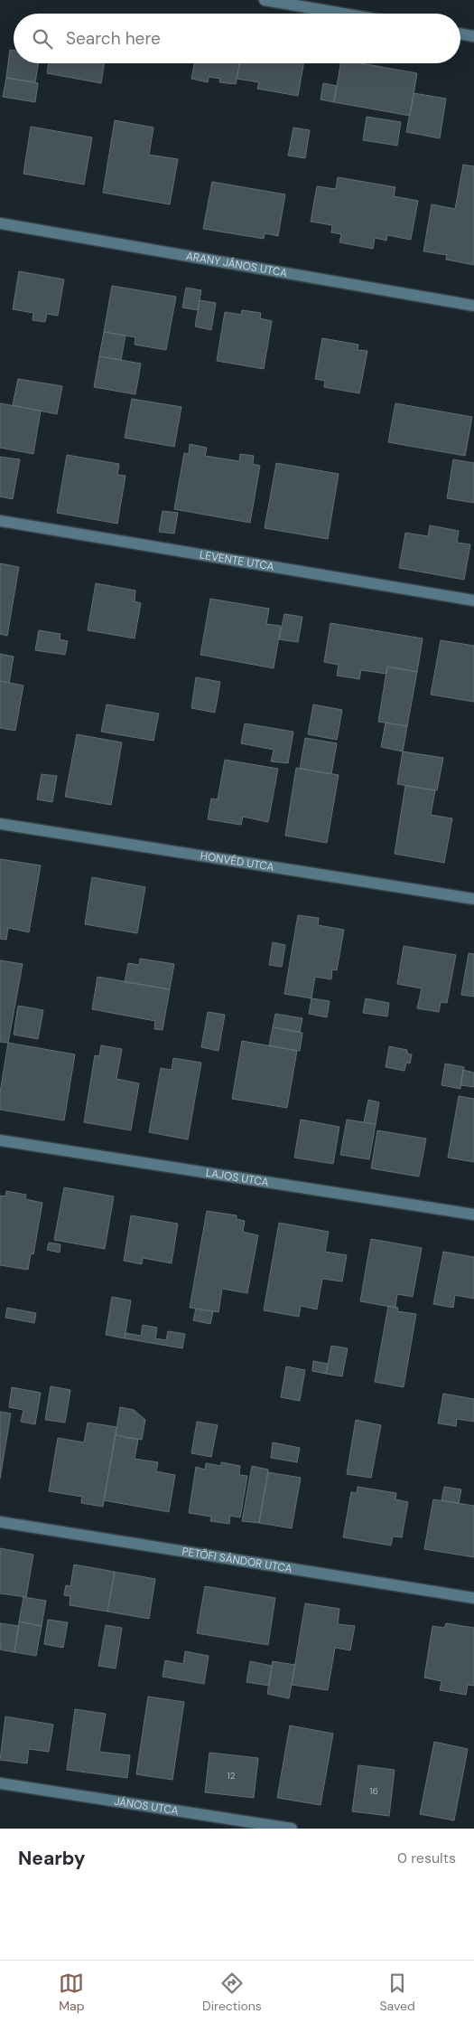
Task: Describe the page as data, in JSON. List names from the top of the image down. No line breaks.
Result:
{"streets":{"street":["ARANY JÁNOS UTCA","LEVENTE UTCA","HONVÉD UTCA","LAJOS UTCA","PETŐFI SÁNDOR UTCA","JÁNOS UTCA"]},"house_numbers":["12","16"],"page":{"search":"Search here","heading":["Nearby","0 results"],"nav":["Map","Directions","Saved"]}}
